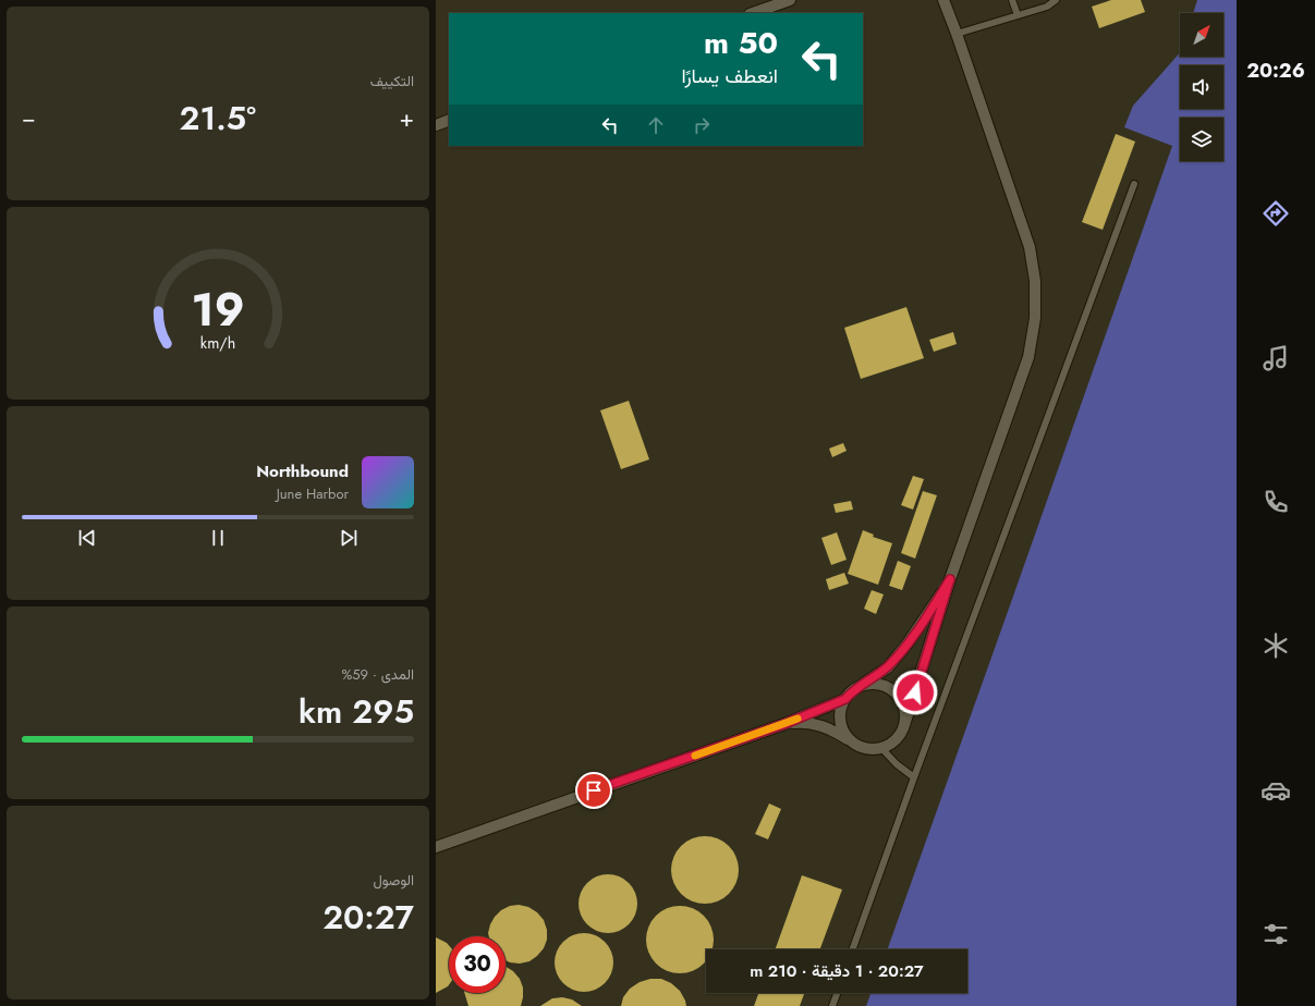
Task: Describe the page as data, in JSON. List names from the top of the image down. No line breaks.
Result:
{"north":"top right","page":{"tabs":"20:26","tile":["التكييف",["المدى · 59%","295 km"],["الوصول","20:27"]],"turn":["50 m","انعطف يسارًا"],"heat":["−","21.5°","+"],"song":["Northbound","June Harbor"],"limit":"30","trip":"20:27 · 1 دقيقة · 210 m","gauge":["19","km/h"]}}
